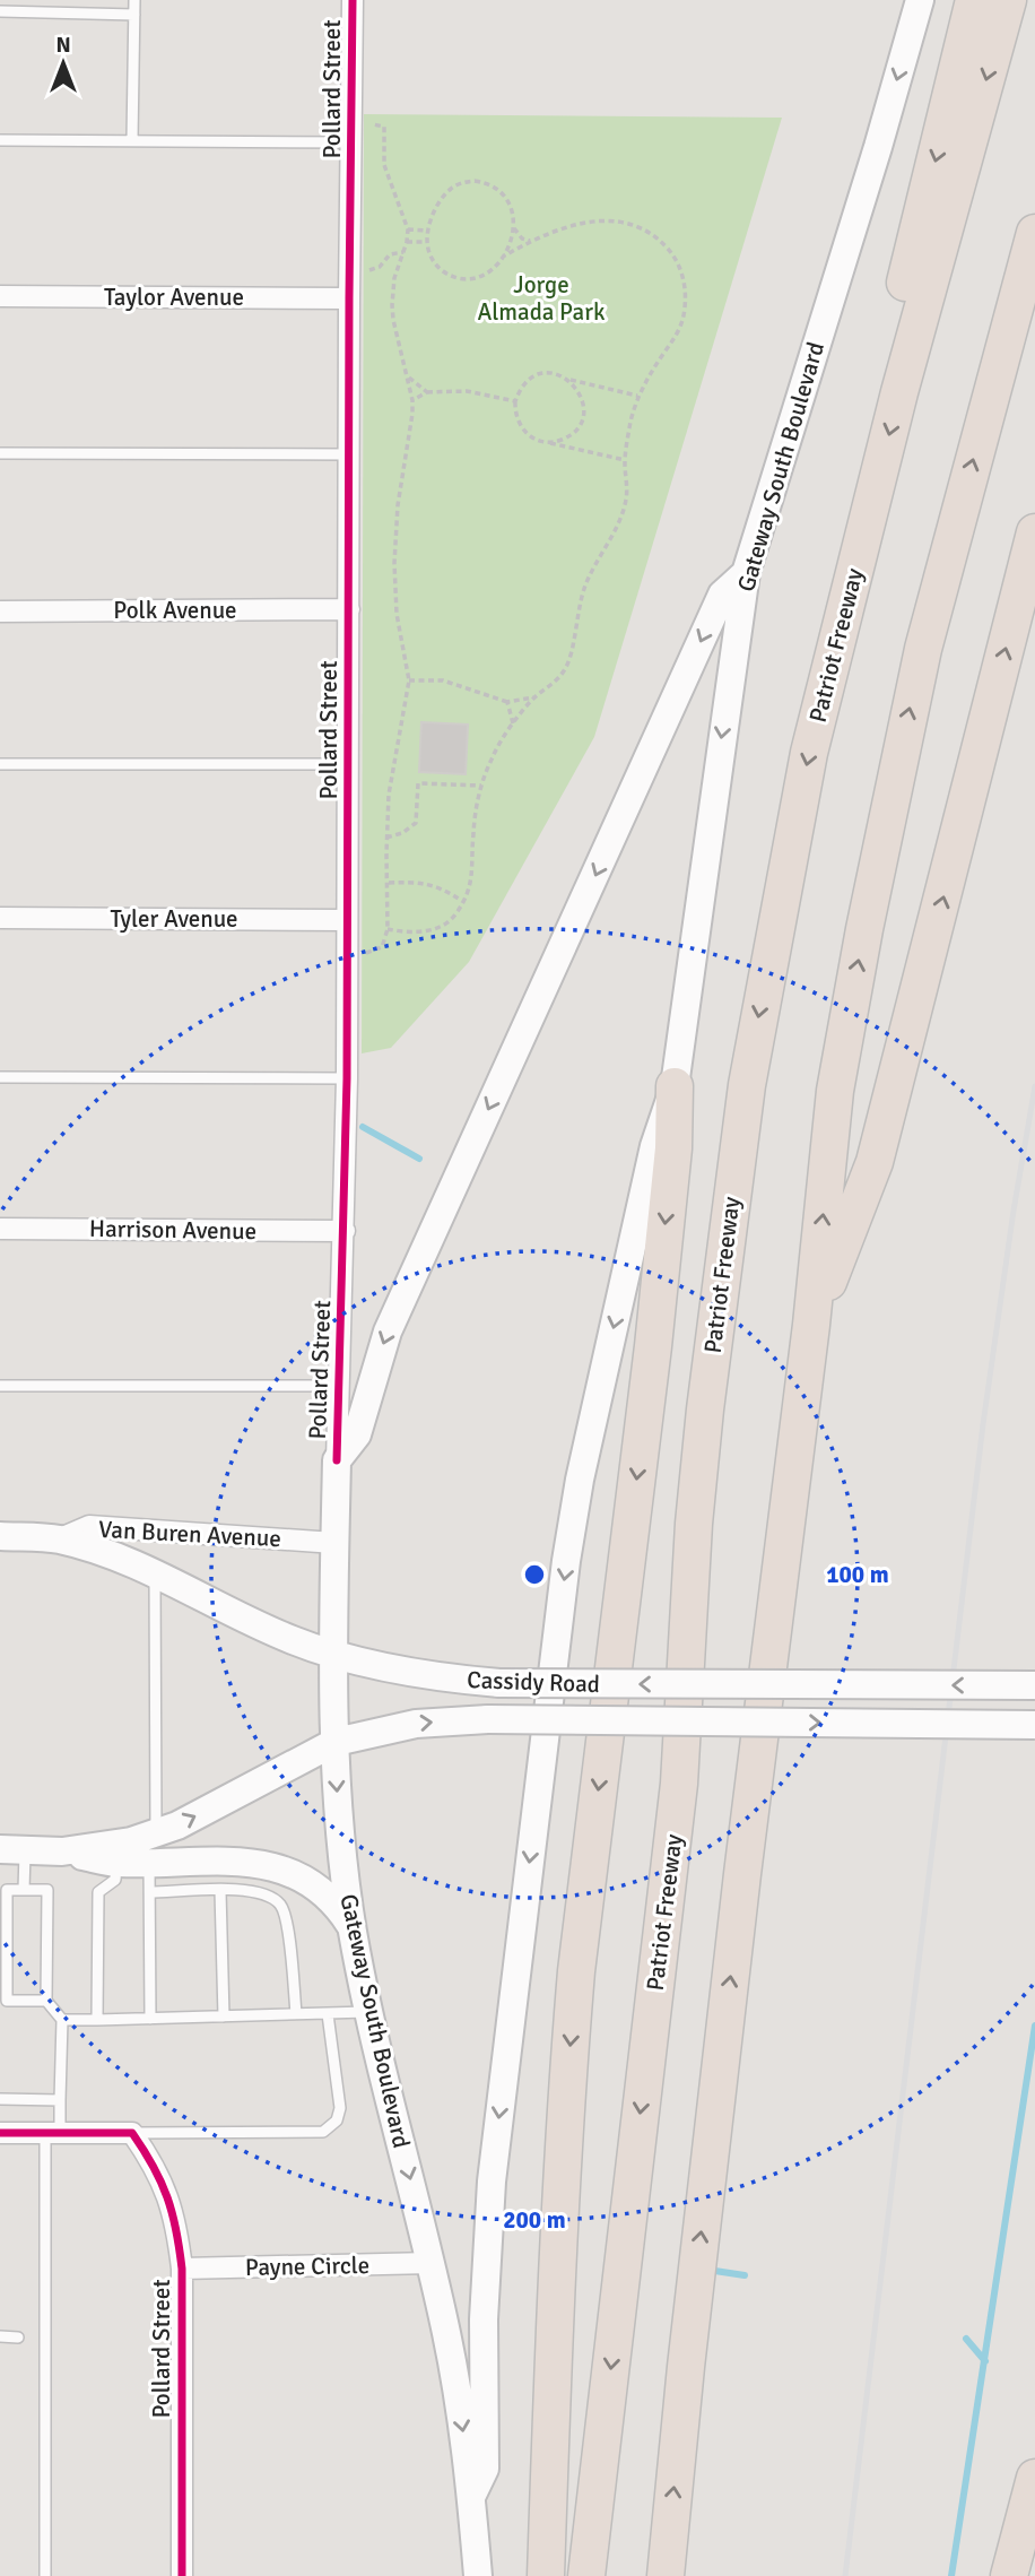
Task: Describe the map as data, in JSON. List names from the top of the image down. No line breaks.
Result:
{"streets":{"highway":["Patriot Freeway"],"main road":["Gateway South Boulevard","Van Buren Avenue","Cassidy Road"],"street":["Pollard Street","Taylor Avenue","Polk Avenue","Tyler Avenue","Harrison Avenue","Payne Circle"]},"crossings":[["Pollard Street","Taylor Avenue"],["Pollard Street","Gateway South Boulevard"],["Pollard Street","Polk Avenue"],["Pollard Street","Tyler Avenue"],["Pollard Street","Harrison Avenue"],["Pollard Street","Payne Circle"],["Gateway South Boulevard","Van Buren Avenue"],["Gateway South Boulevard","Cassidy Road"],["Gateway South Boulevard","Payne Circle"],["Van Buren Avenue","Cassidy Road"]],"parks":["Jorge Almada Park"],"north":"top","rings":["100 m","200 m"]}
